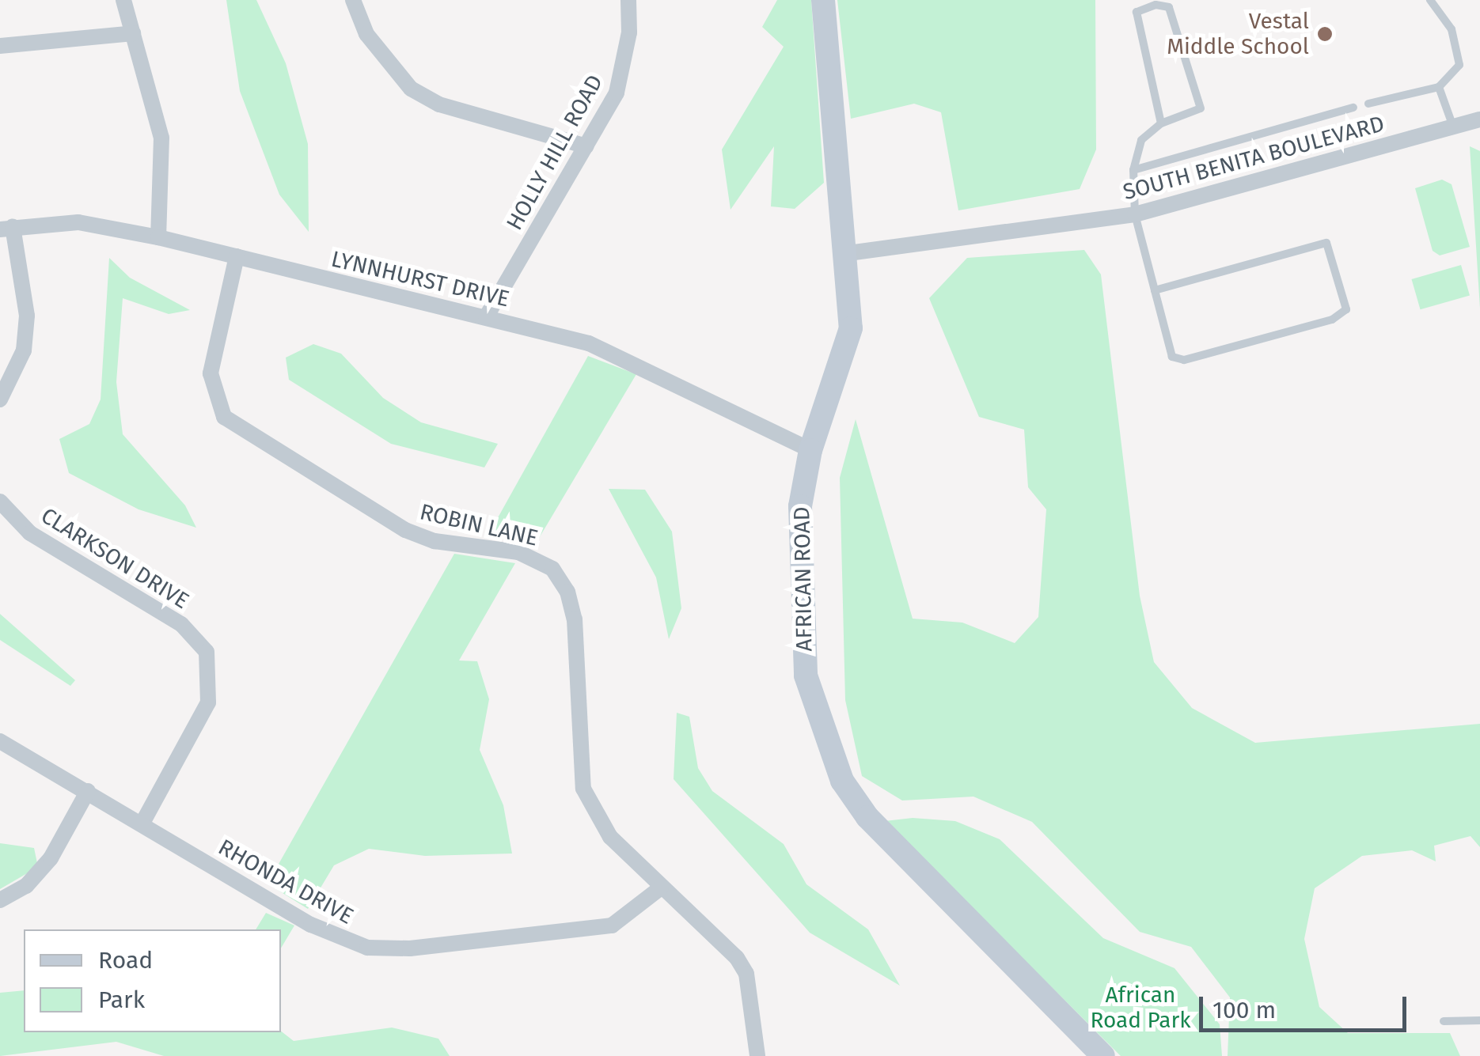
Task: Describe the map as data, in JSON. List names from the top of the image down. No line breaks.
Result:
{"streets":{"street":["HOLLY HILL ROAD","SOUTH BENITA BOULEVARD","LYNNHURST DRIVE","ROBIN LANE","CLARKSON DRIVE","AFRICAN ROAD","RHONDA DRIVE"]},"crossings":[["HOLLY HILL ROAD","LYNNHURST DRIVE"],["SOUTH BENITA BOULEVARD","AFRICAN ROAD"],["LYNNHURST DRIVE","ROBIN LANE"],["LYNNHURST DRIVE","AFRICAN ROAD"],["ROBIN LANE","RHONDA DRIVE"],["CLARKSON DRIVE","RHONDA DRIVE"]],"parks":["African Road Park"],"places":["Vestal Middle School"],"legend":["Road","Park"],"scale_bar":"100 m"}
